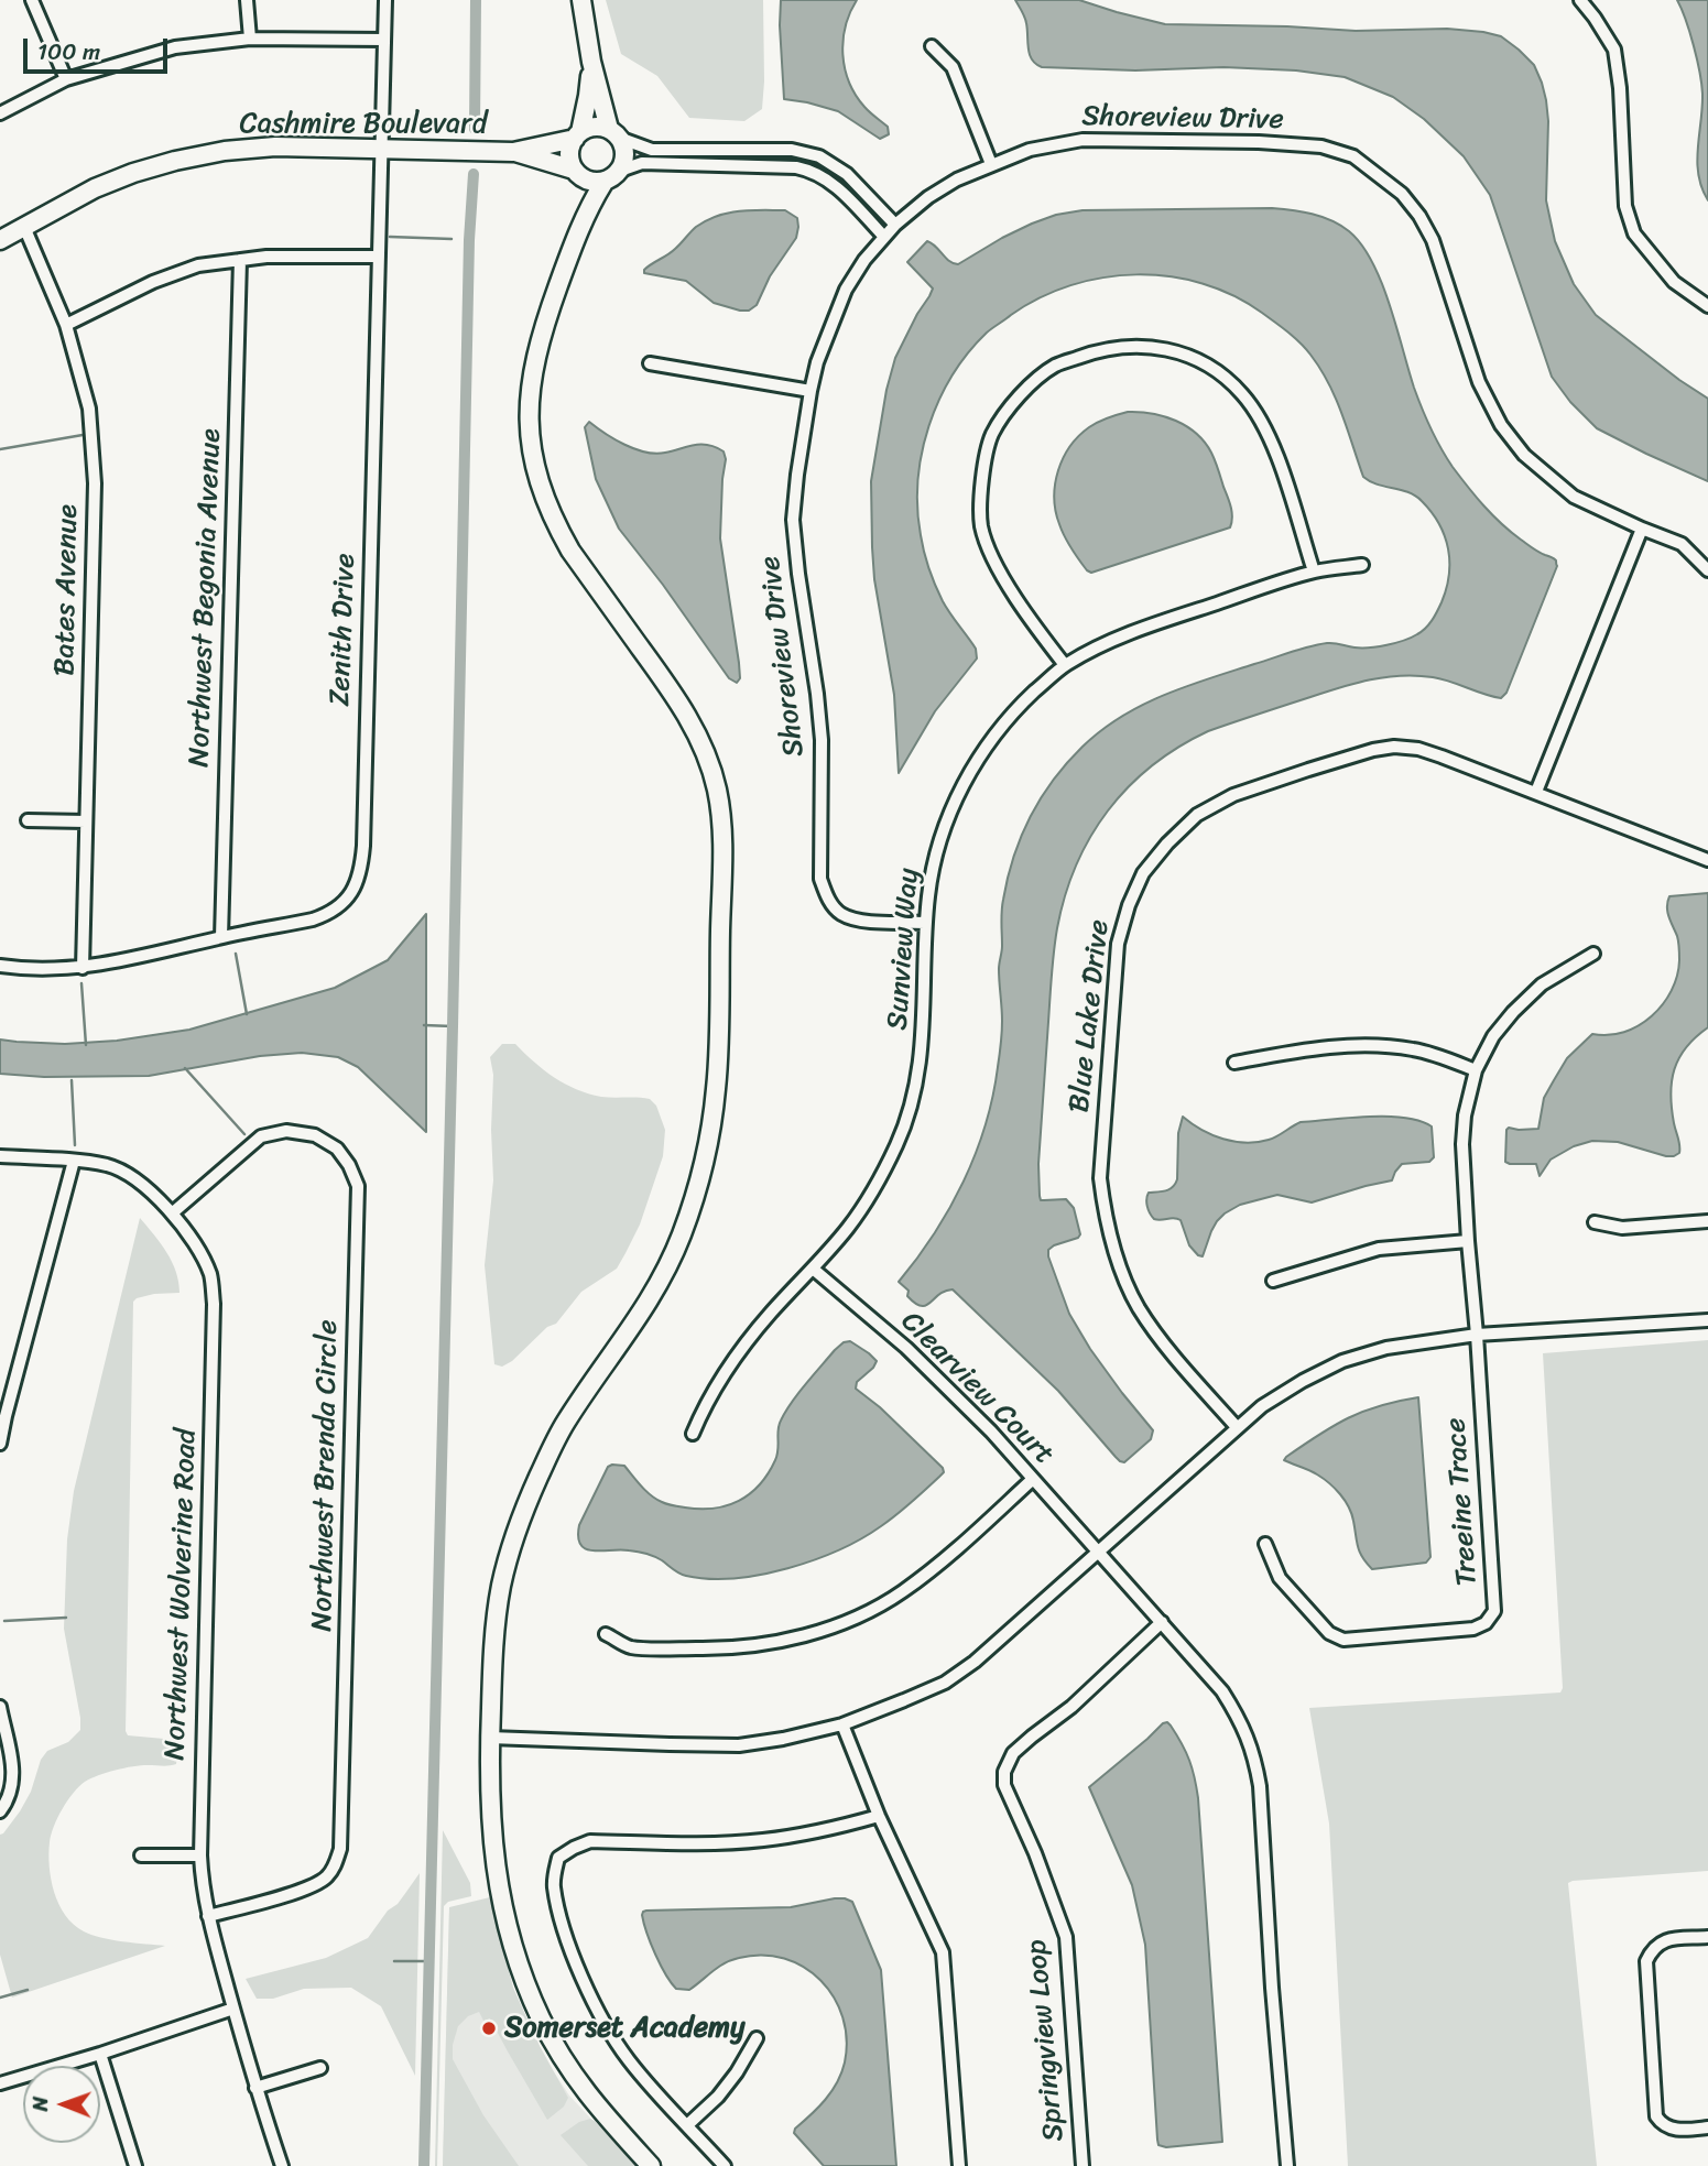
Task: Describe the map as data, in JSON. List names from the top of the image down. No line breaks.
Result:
{"streets":{"street":["Shoreview Drive","Cashmire Boulevard","Bates Avenue","Northwest Begonia Avenue","Zenith Drive","Sunview Way","Blue Lake Drive","Clearview Court","Northwest Brenda Circle","Treeine Trace","Northwest Wolverine Road","Springview Loop"]},"crossings":[["Shoreview Drive","Sunview Way"],["Cashmire Boulevard","Bates Avenue"],["Cashmire Boulevard","Zenith Drive"],["Bates Avenue","Zenith Drive"],["Northwest Begonia Avenue","Zenith Drive"],["Sunview Way","Clearview Court"],["Northwest Brenda Circle","Northwest Wolverine Road"]],"places":["Somerset Academy"],"scale_bar":"100 m","north":"left"}
